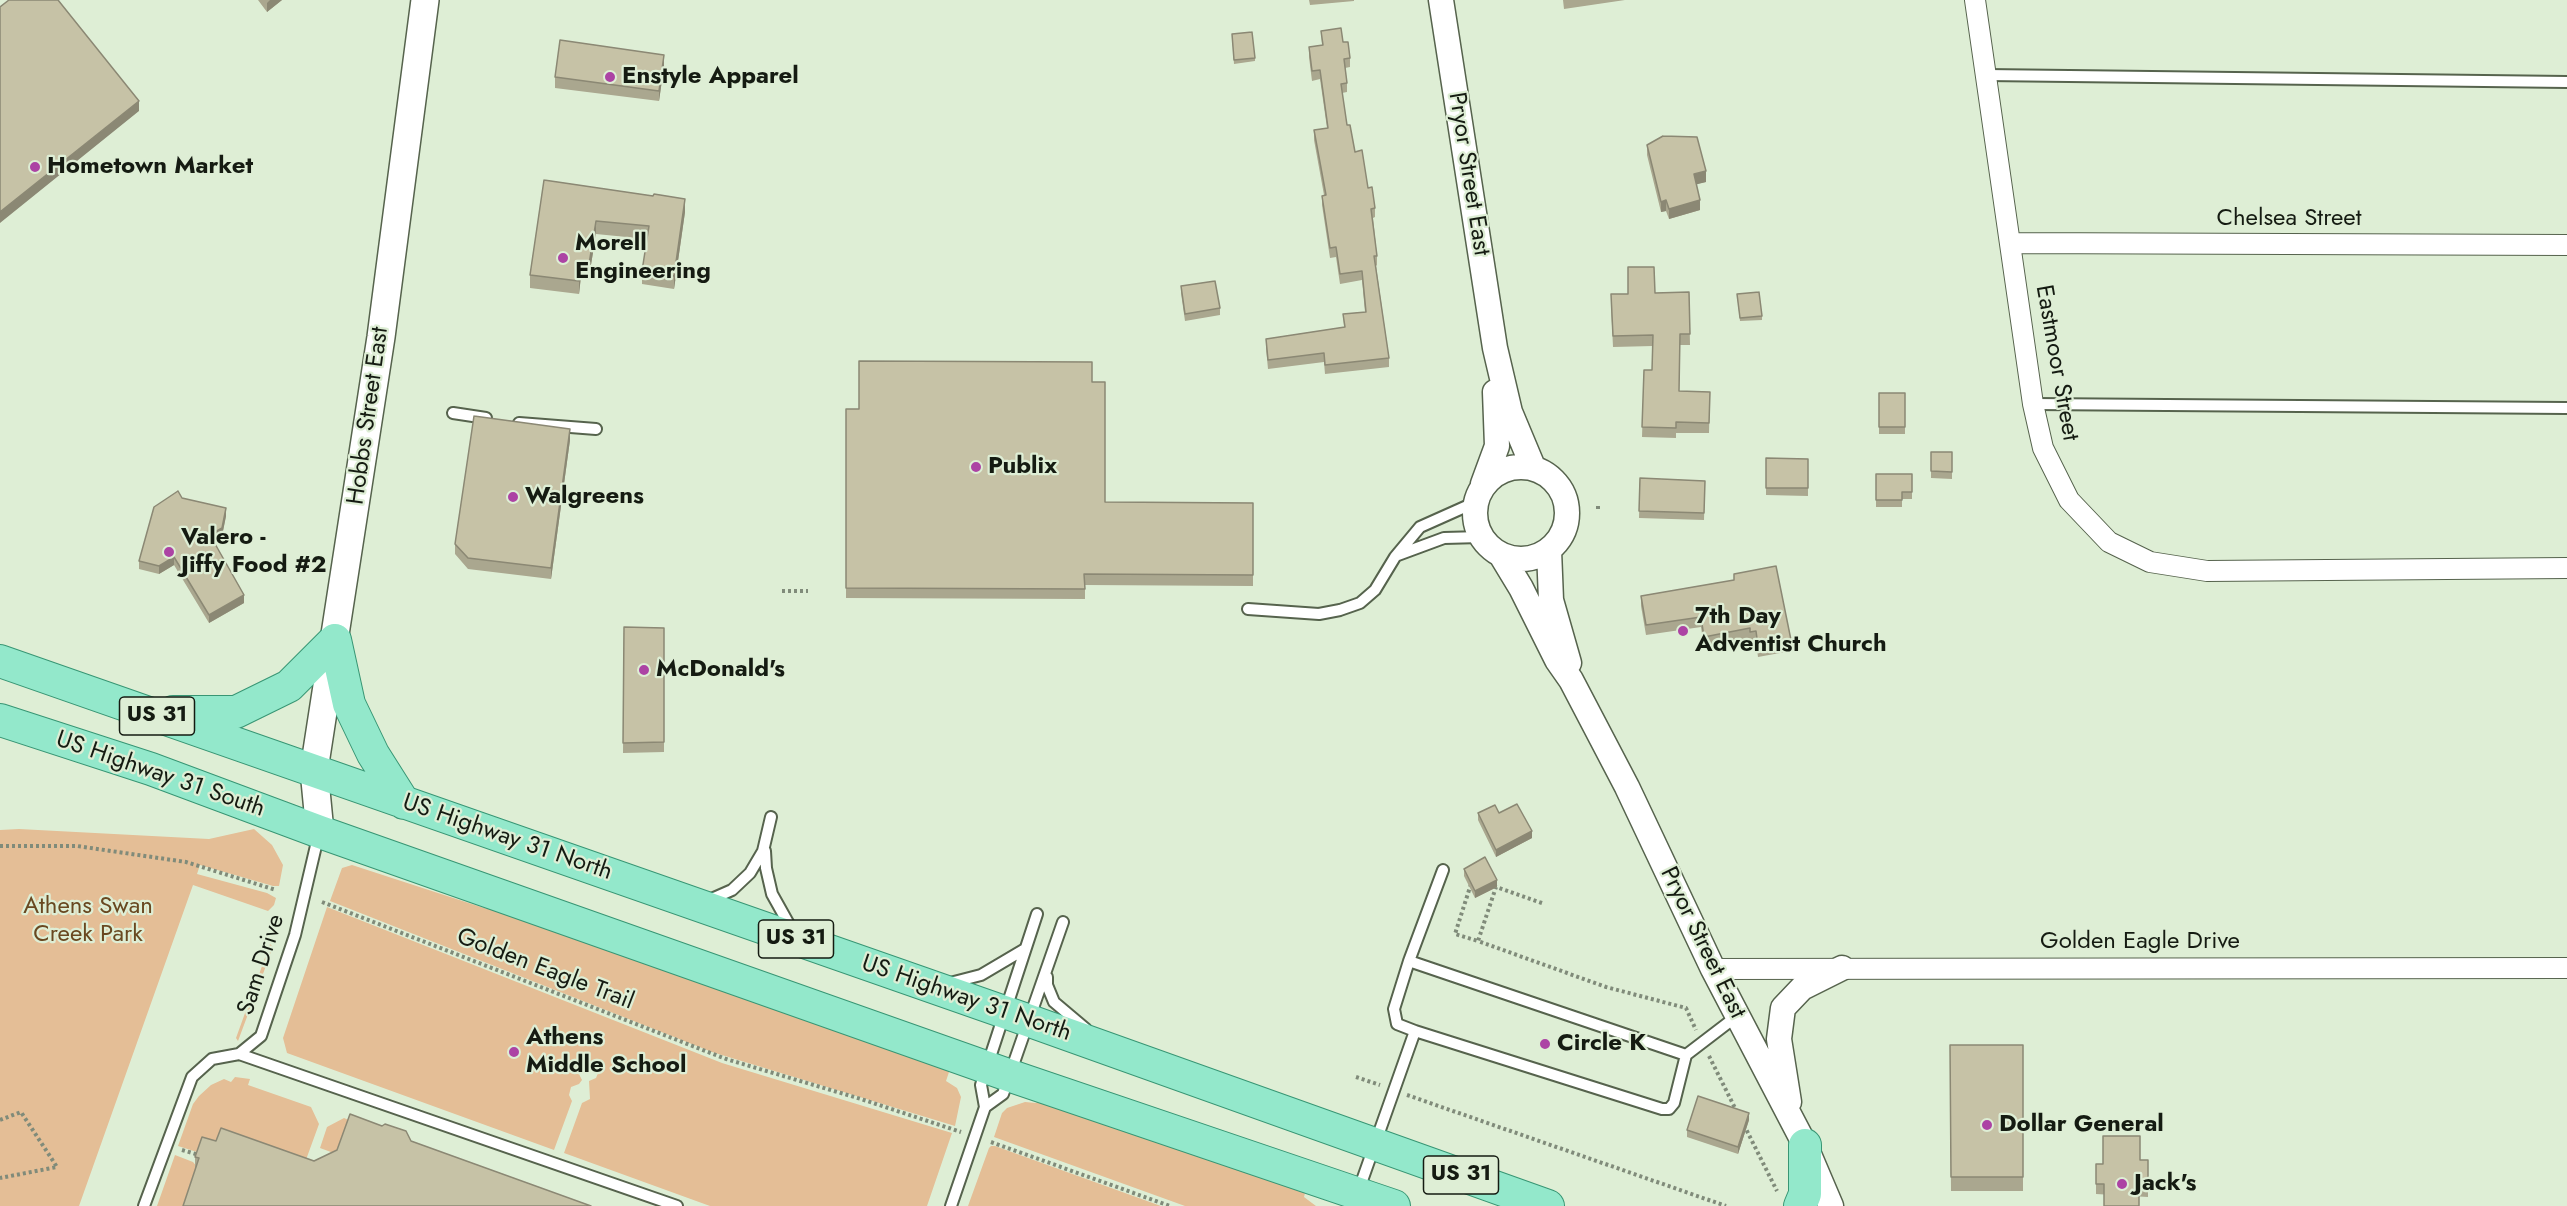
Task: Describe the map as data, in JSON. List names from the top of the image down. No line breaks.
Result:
{"streets":{"main road":["Hobbs Street East","US 31","US Highway 31 South","US Highway 31 North"],"street":["Pryor Street East","Chelsea Street","Eastmoor Street","Golden Eagle Drive"],"lane":["Sam Drive"],"path":["Golden Eagle Trail"]},"crossings":[["Pryor Street East","Golden Eagle Drive"],["Chelsea Street","Eastmoor Street"],["Hobbs Street East","US 31"],["Hobbs Street East","US Highway 31 South"],["Hobbs Street East","US Highway 31 North"],["Hobbs Street East","Sam Drive"],["US 31","US Highway 31 South"],["US 31","US Highway 31 North"],["US 31","Sam Drive"],["US Highway 31 South","Sam Drive"]],"parks":["Athens Swan Creek Park"],"places":["Enstyle Apparel","Hometown Market","Morell Engineering","Publix","Walgreens","Valero - Jiffy Food #2","7th Day Adventist Church","McDonald's","Circle K","Athens Middle School","Dollar General","Jack's"]}
